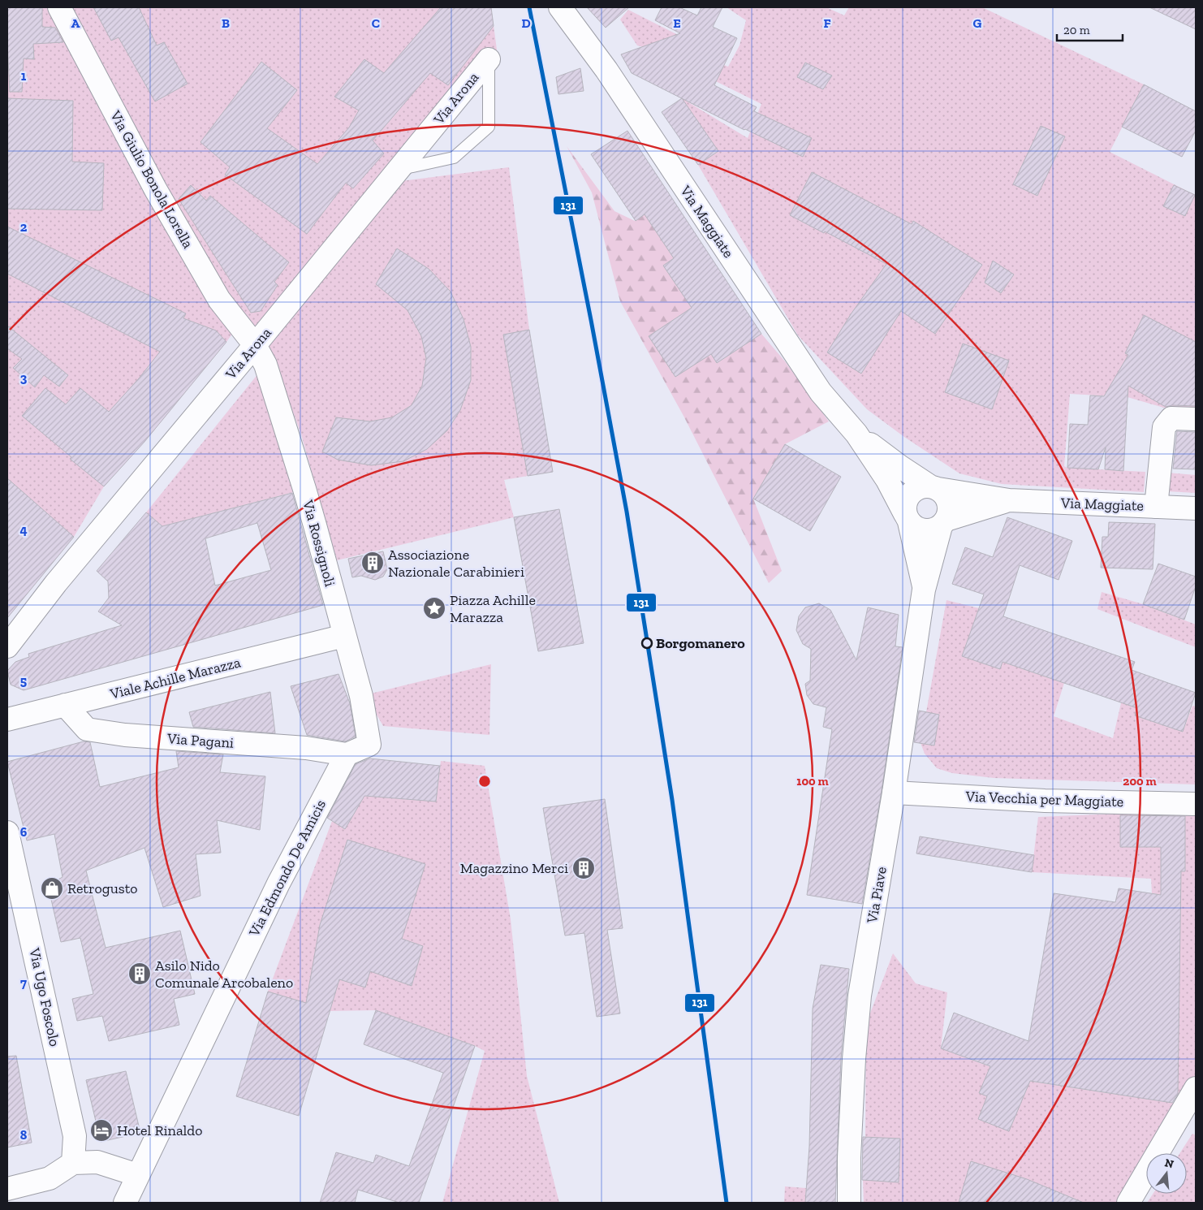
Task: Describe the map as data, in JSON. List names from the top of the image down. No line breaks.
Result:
{"streets":{"street":["Via Arona","Via Giulio Bonola Lorella","Via Maggiate","Via Rossignoli","Viale Achille Marazza","Via Pagani","Via Vecchia per Maggiate","Via Edmondo De Amicis","Via Piave","Via Ugo Foscolo"]},"crossings":[["Via Arona","Via Giulio Bonola Lorella"],["Via Arona","Via Rossignoli"],["Via Giulio Bonola Lorella","Via Rossignoli"],["Via Maggiate","Via Piave"],["Via Rossignoli","Viale Achille Marazza"],["Via Rossignoli","Via Pagani"],["Via Rossignoli","Via Edmondo De Amicis"],["Viale Achille Marazza","Via Pagani"],["Via Pagani","Via Edmondo De Amicis"],["Via Vecchia per Maggiate","Via Piave"]],"places":{"building":["Associazione Nazionale Carabinieri","Magazzino Merci","Asilo Nido Comunale Arcobaleno"],"place":["Piazza Achille Marazza"],"other":["Borgomanero"],"shop":["Retrogusto"],"hotel":["Hotel Rinaldo"]},"lines":["transit line 131"],"scale_bar":"20 m","north":"top","grid":{"columns":["A","B","C","D","E","F","G"],"rows":["1","2","3","4","5","6","7","8"]},"rings":["100 m","200 m"]}
